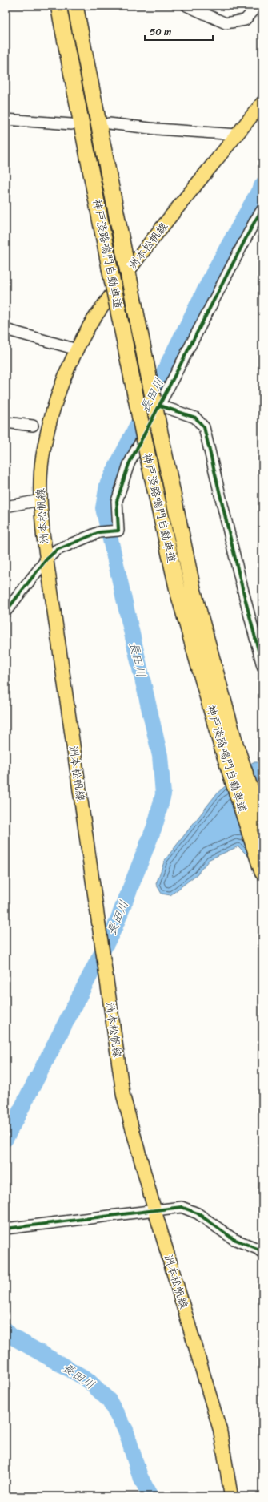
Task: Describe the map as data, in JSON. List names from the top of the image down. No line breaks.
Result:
{"streets":{"highway":["神戸淡路鳴門自動車道"],"main road":["洲本松帆線"]},"water":["長田川"],"scale_bar":"50 m"}
